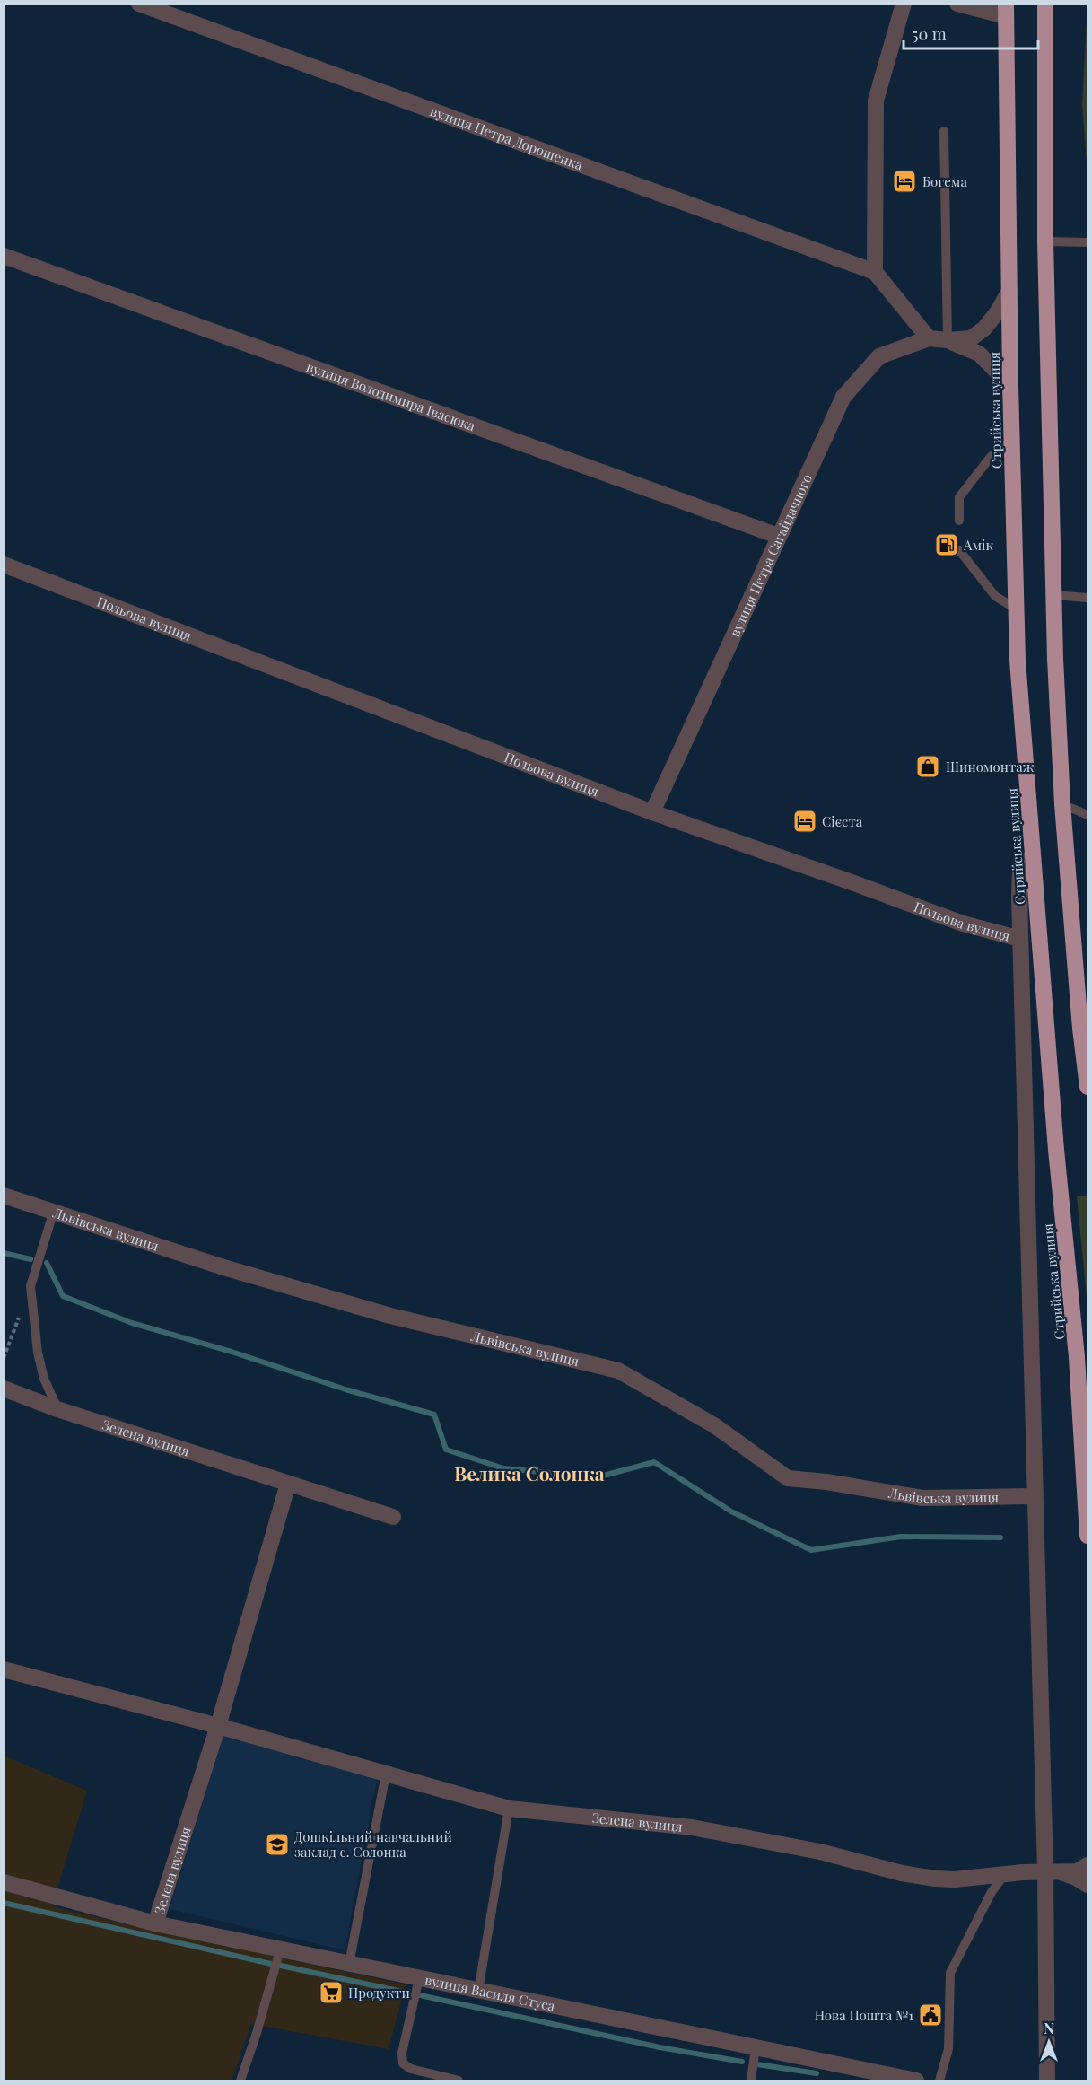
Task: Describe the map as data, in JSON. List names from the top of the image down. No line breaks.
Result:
{"streets":{"highway":["Стрийська вулиця"],"street":["вулиця Петра Дорошенка","вулиця Володимира Івасюка","вулиця Петра Сагайдачного","Польова вулиця","Львівська вулиця","Зелена вулиця","вулиця Василя Стуса"]},"crossings":[["вулиця Володимира Івасюка","вулиця Петра Сагайдачного"],["Стрийська вулиця","вулиця Петра Сагайдачного"],["Стрийська вулиця","Польова вулиця"],["вулиця Петра Сагайдачного","Польова вулиця"],["Зелена вулиця","вулиця Василя Стуса"]],"districts":["Велика Солонка"],"places":{"hotel":["Богема","Сієста"],"fuel station":["Амік"],"shop":["Шиномонтаж"],"school or university":["Дошкільний навчальний заклад с. Солонка"],"supermarket":["Продукти"],"public building":["Нова Пошта №1"]},"scale_bar":"50 m","north":"top"}
